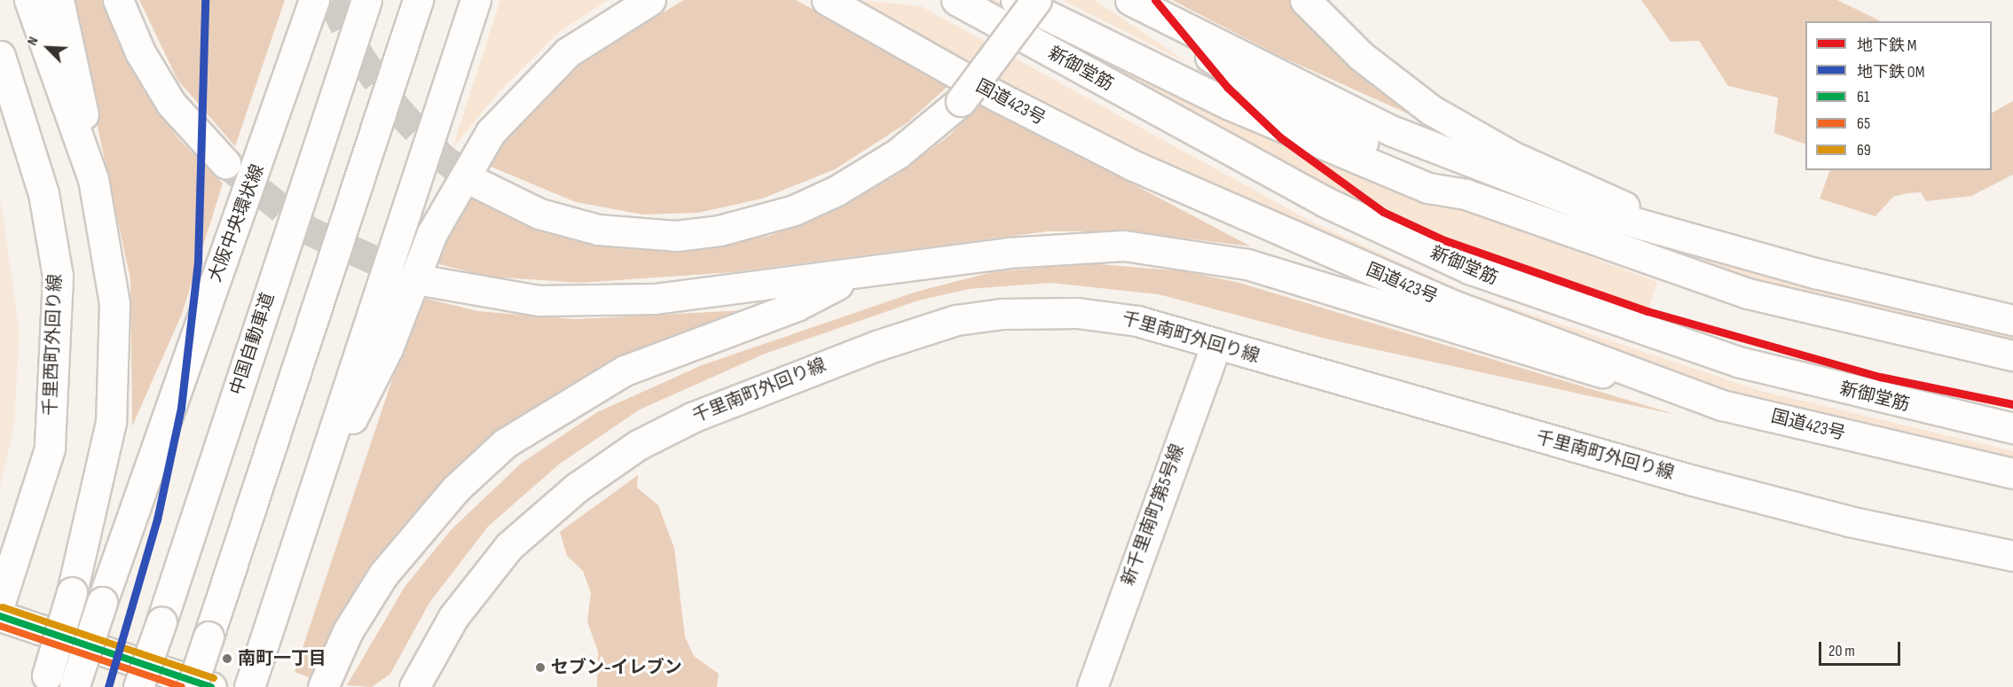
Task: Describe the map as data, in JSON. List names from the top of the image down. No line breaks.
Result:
{"streets":{"main road":["新御堂筋","国道423号","大阪中央環状線","千里南町外回り線","中国自動車道","千里西町外回り線","新千里南町第5号線"]},"crossings":[["千里南町外回り線","新千里南町第5号線"]],"places":["南町一丁目","セブン-イレブン"],"lines":["metro line M","metro line OM","transit line 69","transit line 61","transit line 65"],"legend":["地下鉄 M","地下鉄 OM","61","65","69"],"scale_bar":"20 m","north":"top left"}
